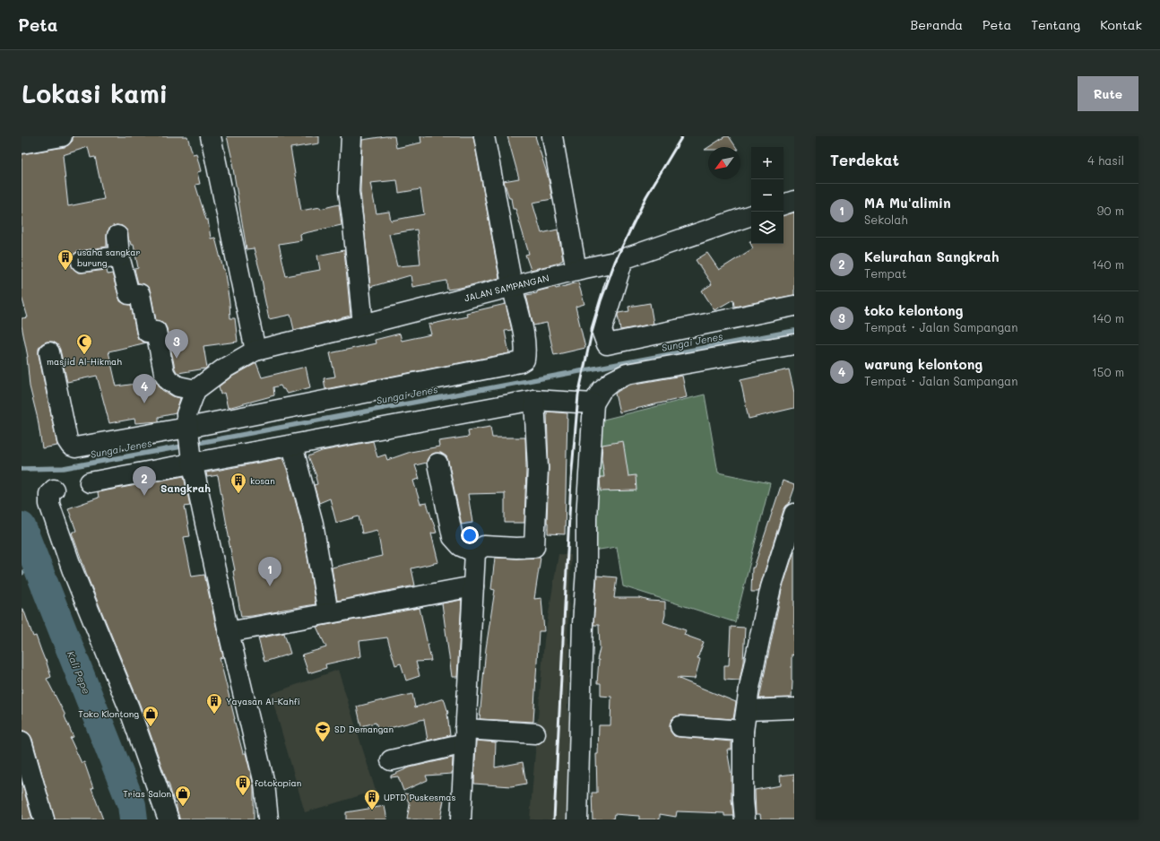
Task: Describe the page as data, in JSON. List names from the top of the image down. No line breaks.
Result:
{"streets":{"street":["JALAN SAMPANGAN"]},"districts":["Sangkrah"],"water":["Sungai Jenes","Kali Pepe"],"places":{"building":["usaha sangkar burung","kosan","Yayasan Al-Kahfi","fotokopian","UPTD Puskesmas"],"mosque":["masjid Al-Hikmah"],"shop":["Toko Klontong","Trias Salon"],"school or university":["SD Demangan"]},"north":"bottom left","page":{"header":"Peta","nav":["Beranda","Peta","Tentang","Kontak"],"buttons":"Rute","title":"Lokasi kami","heading":["Terdekat","4 hasil"],"map_buttons":["+","−"],"list":[{"mark":"1","name":"MA Mu'alimin","note":"Sekolah","value":"90 m"},{"mark":"2","name":"Kelurahan Sangkrah","note":"Tempat","value":"140 m"},{"mark":"3","name":"toko kelontong","note":"Tempat · Jalan Sampangan","value":"140 m"},{"mark":"4","name":"warung kelontong","note":"Tempat · Jalan Sampangan","value":"150 m"}],"pins":["3","4","2","1"]}}
